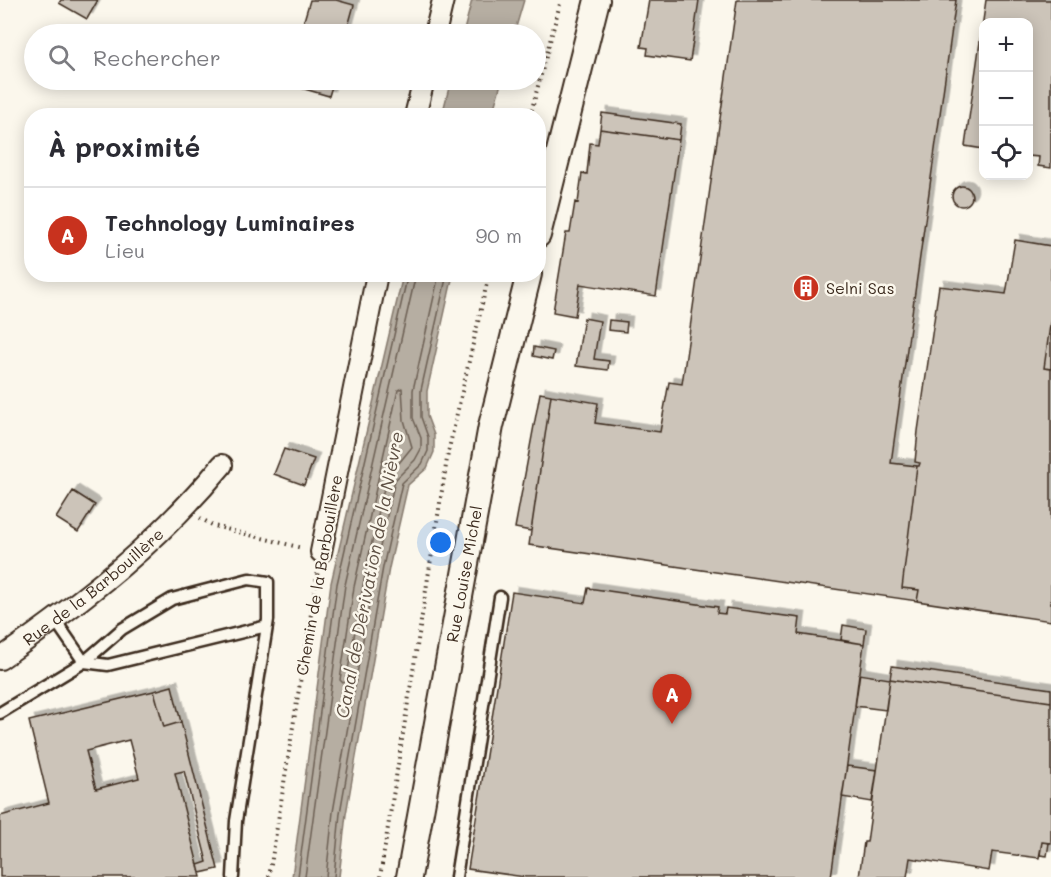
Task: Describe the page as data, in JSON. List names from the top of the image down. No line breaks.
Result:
{"streets":{"street":["Chemin de la Barbouillère","Rue Louise Michel","Rue de la Barbouillère"]},"water":["Canal de Dérivation de la Nièvre"],"places":{"building":["Selni Sas"]},"page":{"map_buttons":["+","−"],"search":"Rechercher","heading":"À proximité","list":[{"mark":"A","name":"Technology Luminaires","note":"Lieu","value":"90 m"}],"pins":"A"}}
